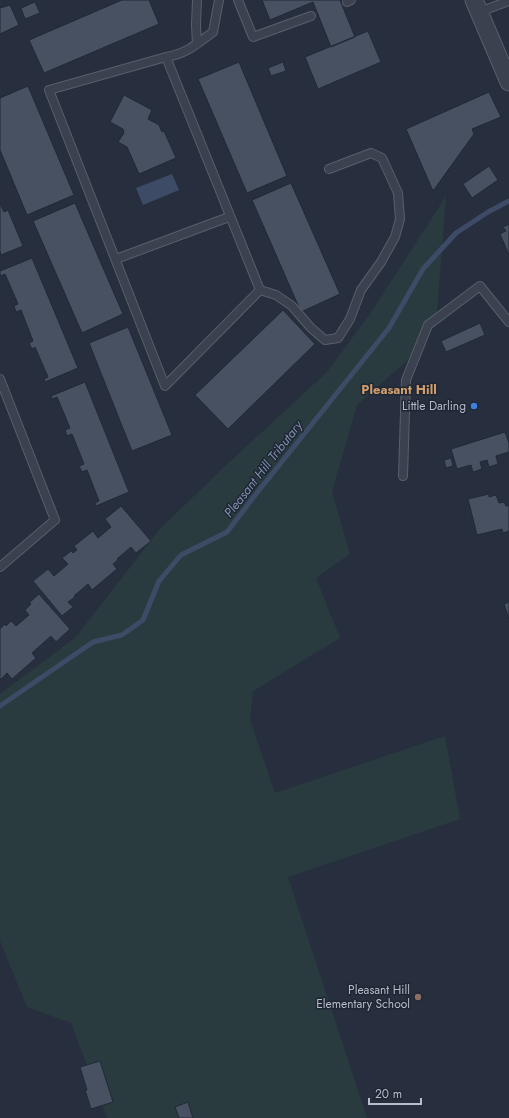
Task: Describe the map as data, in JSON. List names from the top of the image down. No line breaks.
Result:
{"districts":["Pleasant Hill"],"water":["Pleasant Hill Tributary"],"places":["Little Darling","Pleasant Hill Elementary School"],"scale_bar":"20 m"}
